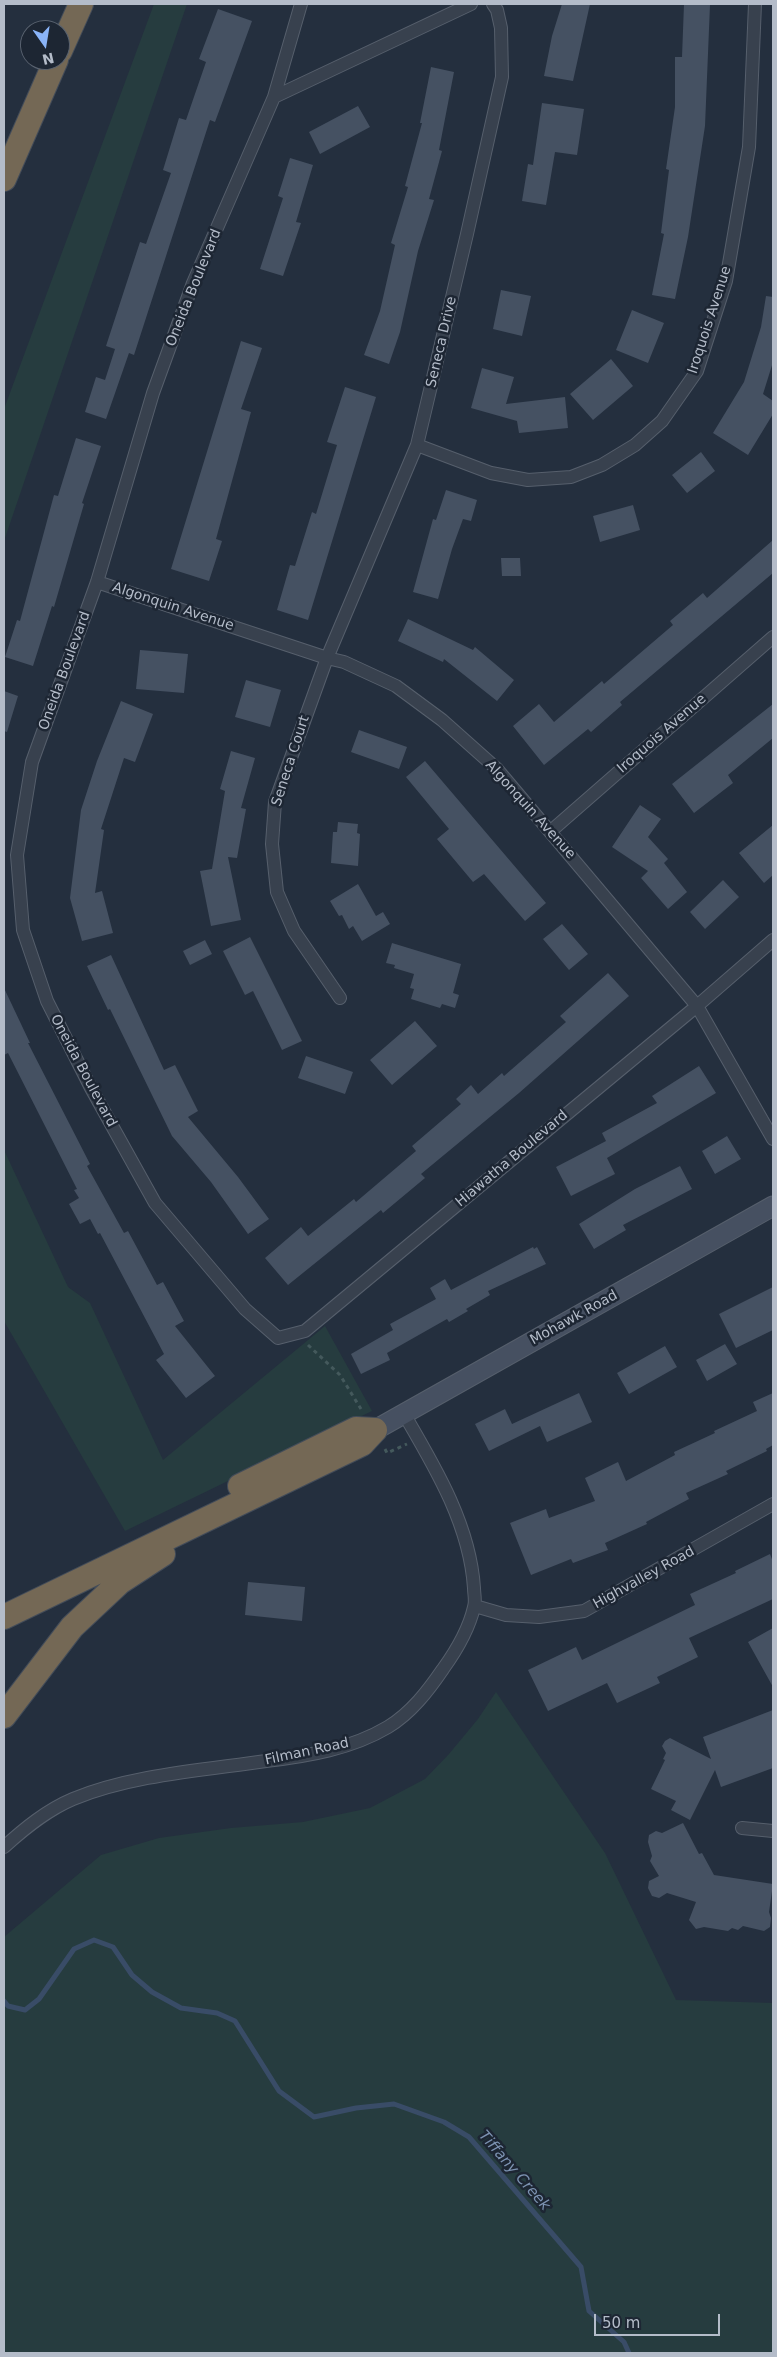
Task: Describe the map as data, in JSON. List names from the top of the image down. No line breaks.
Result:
{"streets":{"main road":["Mohawk Road"],"street":["Oneida Boulevard","Iroquois Avenue","Seneca Drive","Algonquin Avenue","Seneca Court","Hiawatha Boulevard","Highvalley Road","Filman Road"]},"crossings":[["Oneida Boulevard","Algonquin Avenue"],["Oneida Boulevard","Hiawatha Boulevard"],["Iroquois Avenue","Seneca Drive"],["Iroquois Avenue","Algonquin Avenue"],["Seneca Drive","Algonquin Avenue"],["Seneca Drive","Seneca Court"],["Algonquin Avenue","Seneca Court"],["Algonquin Avenue","Hiawatha Boulevard"],["Mohawk Road","Filman Road"],["Highvalley Road","Filman Road"]],"water":["Tiffany Creek"],"scale_bar":"50 m","north":"bottom"}
